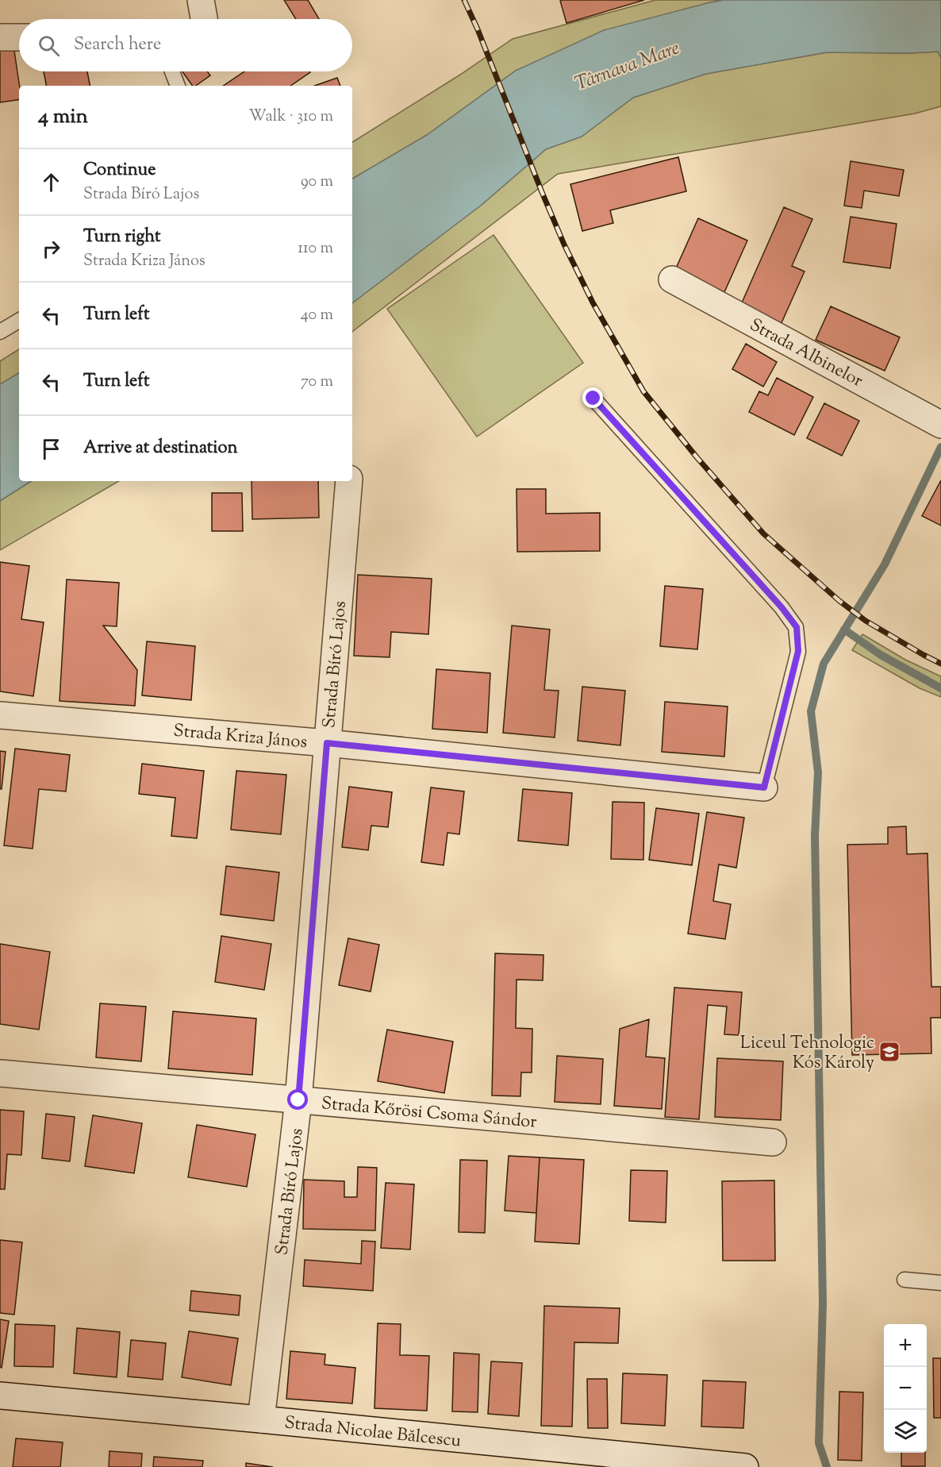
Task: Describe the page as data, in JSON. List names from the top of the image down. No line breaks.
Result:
{"streets":{"street":["Strada Albinelor","Strada Bíró Lajos","Strada Kriza János","Strada Kőrösi Csoma Sándor","Strada Nicolae Bălcescu"]},"crossings":[["Strada Bíró Lajos","Strada Kriza János"],["Strada Bíró Lajos","Strada Kőrösi Csoma Sándor"],["Strada Bíró Lajos","Strada Nicolae Bălcescu"]],"water":["Târnava Mare"],"places":{"school or university":["Liceul Tehnologic Kós Károly"]},"page":{"search":"Search here","heading":["4 min","Walk · 310 m"],"list":[["Continue","Strada Bíró Lajos","90 m"],["Turn right","Strada Kriza János","110 m"],["Turn left","40 m"],["Turn left","70 m"],"Arrive at destination"],"map_buttons":["+","−"]}}
